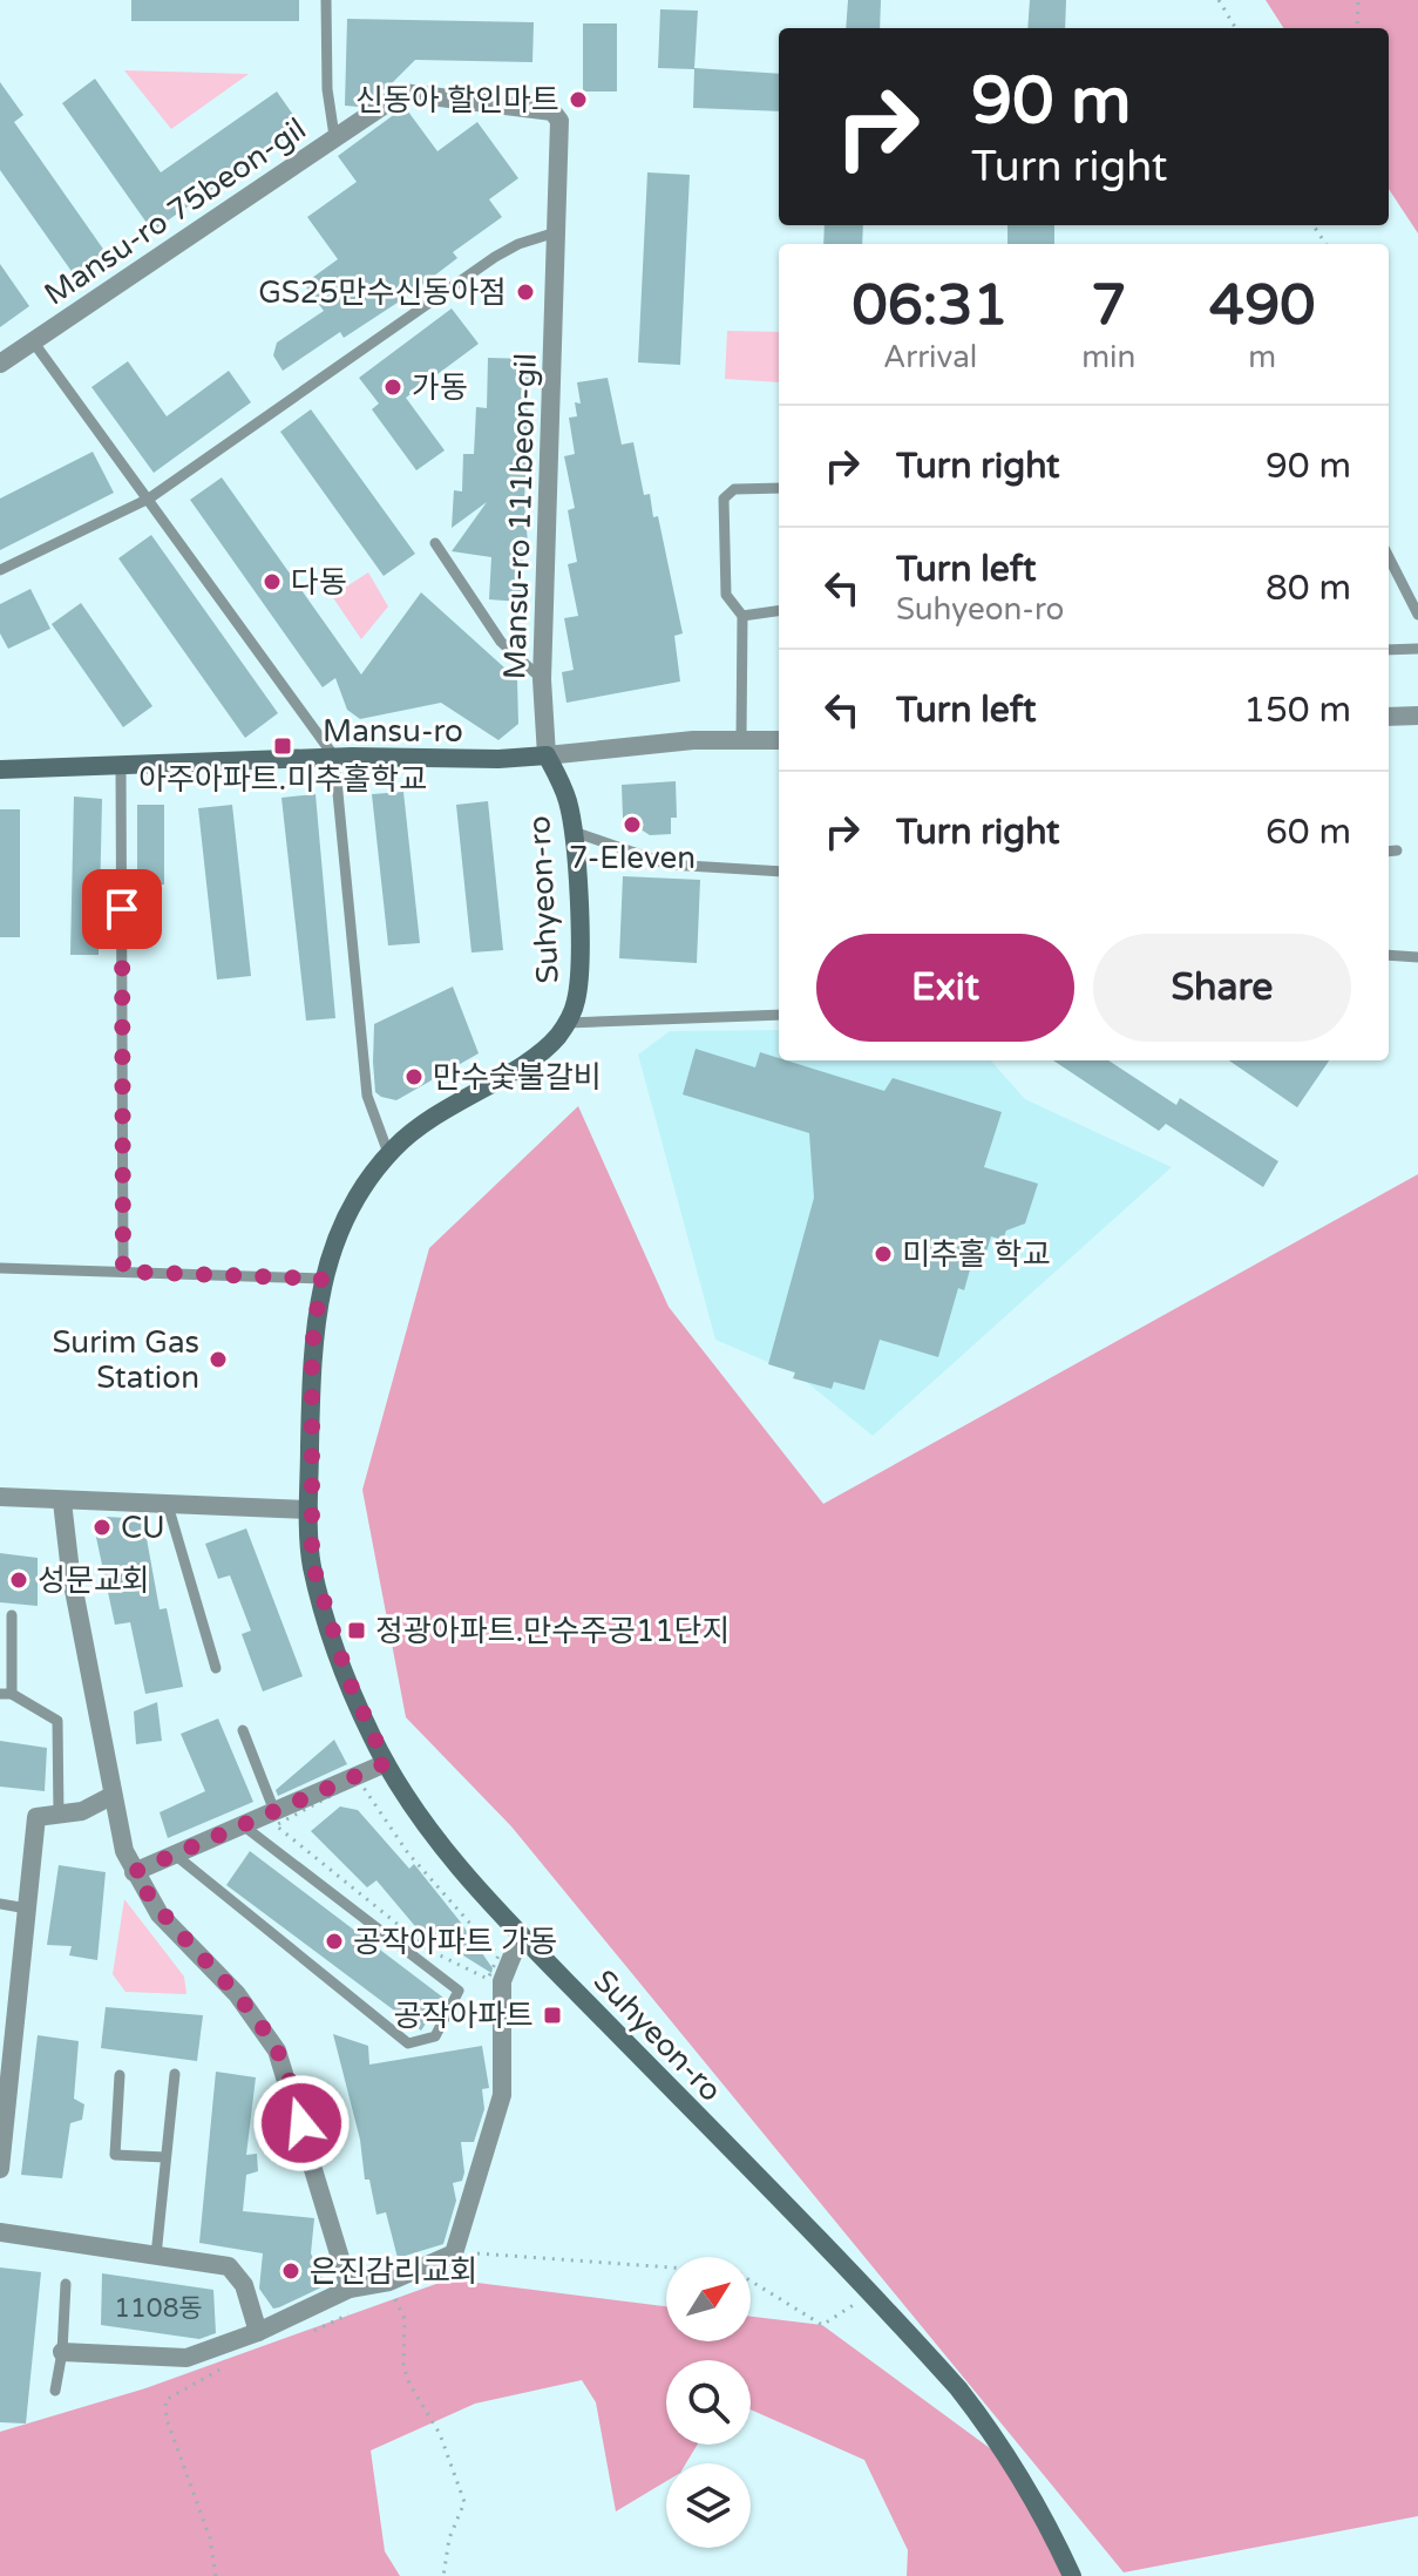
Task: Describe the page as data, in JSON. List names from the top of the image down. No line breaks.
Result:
{"streets":{"street":["Mansu-ro 75beon-gil","Mansu-ro 111beon-gil","Mansu-ro","Suhyeon-ro"]},"crossings":[["Mansu-ro 75beon-gil","Mansu-ro 111beon-gil"],["Mansu-ro 111beon-gil","Mansu-ro"],["Mansu-ro 111beon-gil","Suhyeon-ro"],["Mansu-ro","Suhyeon-ro"]],"places":{"other":["신동아 할인마트","GS25만수신동아점","가동","다동","7-Eleven","만수숯불갈비","미추홀 학교","Surim Gas Station","CU","성문교회","공작아파트 가동","은진감리교회"],"transit":["아주아파트.미추홀학교","정광아파트.만수주공11단지","공작아파트"]},"house_numbers":["1108동"],"north":"top right","page":{"turn":["90 m","Turn right"],"eta":["06:31","Arrival","7","min","490","m"],"list":[{"name":"Turn right","value":"90 m"},{"name":"Turn left","note":"Suhyeon-ro","value":"80 m"},{"name":"Turn left","value":"150 m"},{"name":"Turn right","value":"60 m"}],"buttons":["Exit","Share"]}}
